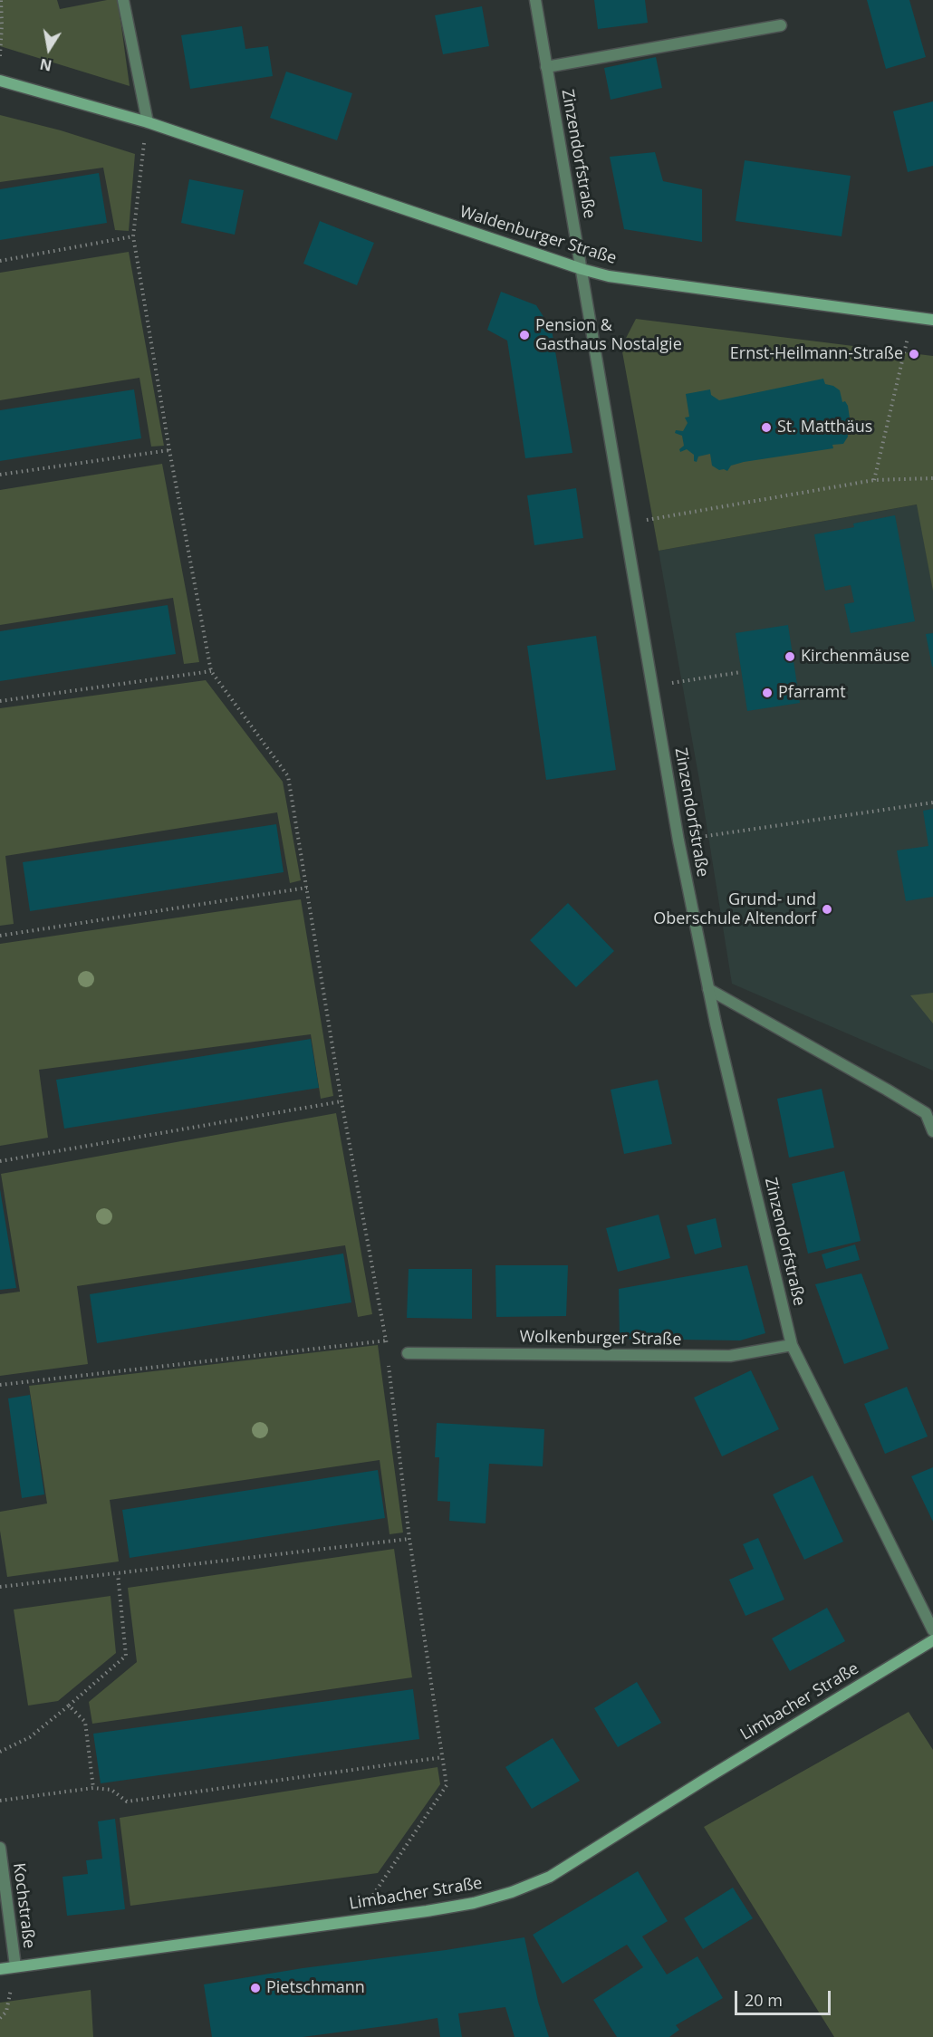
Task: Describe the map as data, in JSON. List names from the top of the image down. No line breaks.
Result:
{"streets":{"main road":["Waldenburger Straße","Limbacher Straße"],"street":["Zinzendorfstraße","Wolkenburger Straße","Kochstraße"]},"crossings":[["Zinzendorfstraße","Waldenburger Straße"],["Zinzendorfstraße","Wolkenburger Straße"],["Limbacher Straße","Kochstraße"]],"places":["Pension & Gasthaus Nostalgie","Ernst-Heilmann-Straße","St. Matthäus","Kirchenmäuse","Pfarramt","Grund- und Oberschule Altendorf","Pietschmann"],"scale_bar":"20 m","north":"bottom"}
